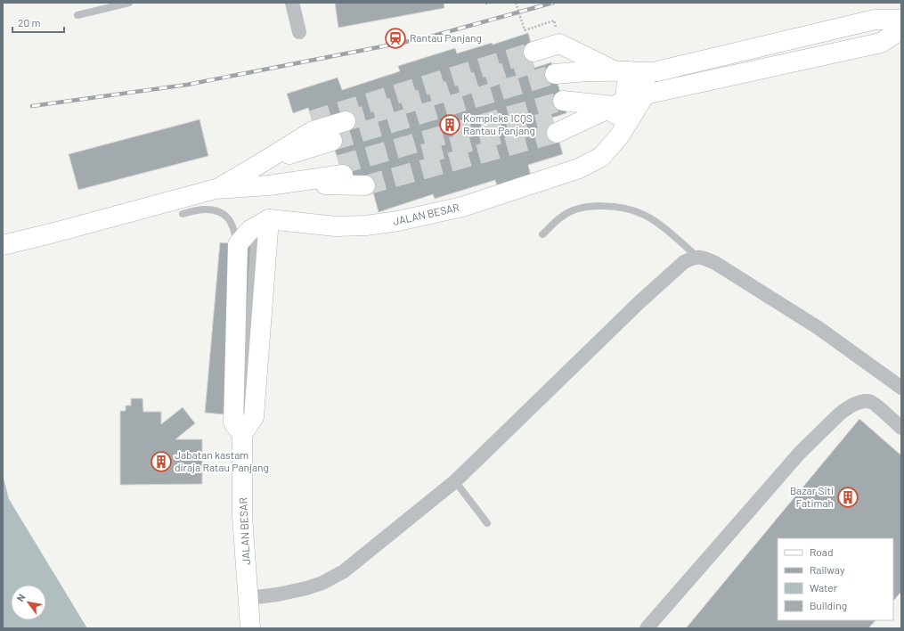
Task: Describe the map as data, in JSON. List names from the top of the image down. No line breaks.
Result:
{"streets":{"main road":["JALAN BESAR"]},"places":{"station":["Rantau Panjang"],"building":["Kompleks ICQS Rantau Panjang","Jabatan kastam diraja Ratau Panjang","Bazar Siti Fatimah"]},"legend":["Road","Railway","Water","Building"],"scale_bar":"20 m","north":"top left"}
